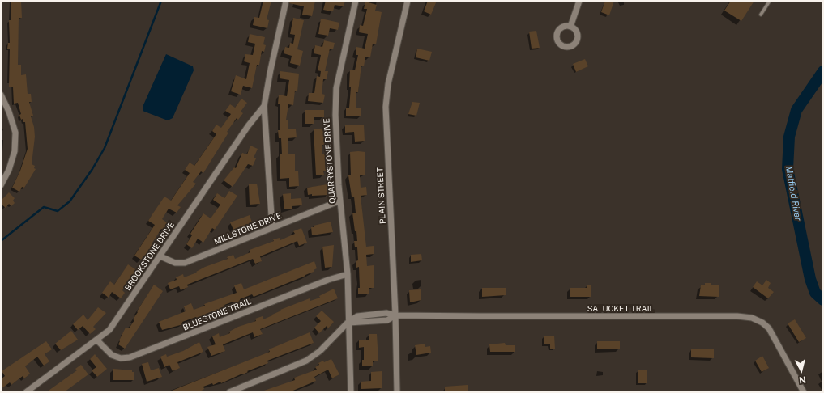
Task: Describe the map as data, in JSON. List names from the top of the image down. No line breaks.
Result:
{"streets":{"street":["QUARRYSTONE DRIVE","PLAIN STREET","MILLSTONE DRIVE","BROOKSTONE DRIVE","SATUCKET TRAIL","BLUESTONE TRAIL"]},"crossings":[["QUARRYSTONE DRIVE","MILLSTONE DRIVE"],["QUARRYSTONE DRIVE","SATUCKET TRAIL"],["QUARRYSTONE DRIVE","BLUESTONE TRAIL"],["PLAIN STREET","SATUCKET TRAIL"],["MILLSTONE DRIVE","BROOKSTONE DRIVE"],["BROOKSTONE DRIVE","BLUESTONE TRAIL"]],"water":["Matfield River"],"north":"bottom"}
